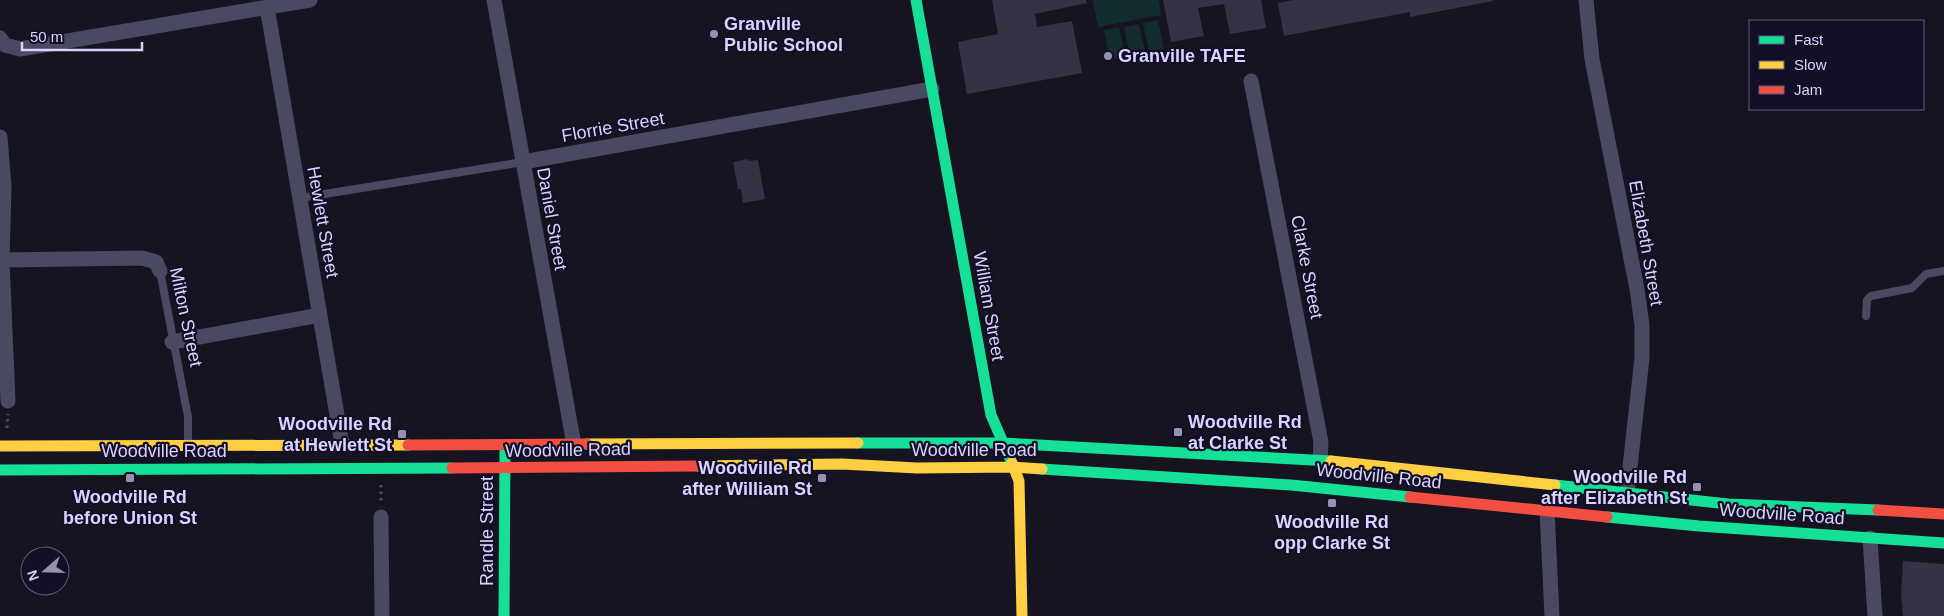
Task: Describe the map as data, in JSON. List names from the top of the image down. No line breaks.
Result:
{"streets":{"main road":["William Street","Woodville Road","Randle Street"],"street":["Florrie Street","Daniel Street","Hewlett Street","Elizabeth Street","Clarke Street","Milton Street"]},"crossings":[["Florrie Street","Daniel Street"],["Florrie Street","Hewlett Street"],["Florrie Street","William Street"],["Daniel Street","Woodville Road"],["Hewlett Street","Woodville Road"],["Elizabeth Street","Woodville Road"],["Clarke Street","Woodville Road"],["William Street","Woodville Road"],["Milton Street","Woodville Road"],["Woodville Road","Randle Street"]],"places":{"other":["Granville Public School","Granville TAFE"],"transit":["Woodville Rd at Clarke St","Woodville Rd at Hewlett St","Woodville Rd before Union St","Woodville Rd after William St","Woodville Rd after Elizabeth St","Woodville Rd opp Clarke St"]},"legend":["Fast","Slow","Jam"],"scale_bar":"50 m","north":"left"}
